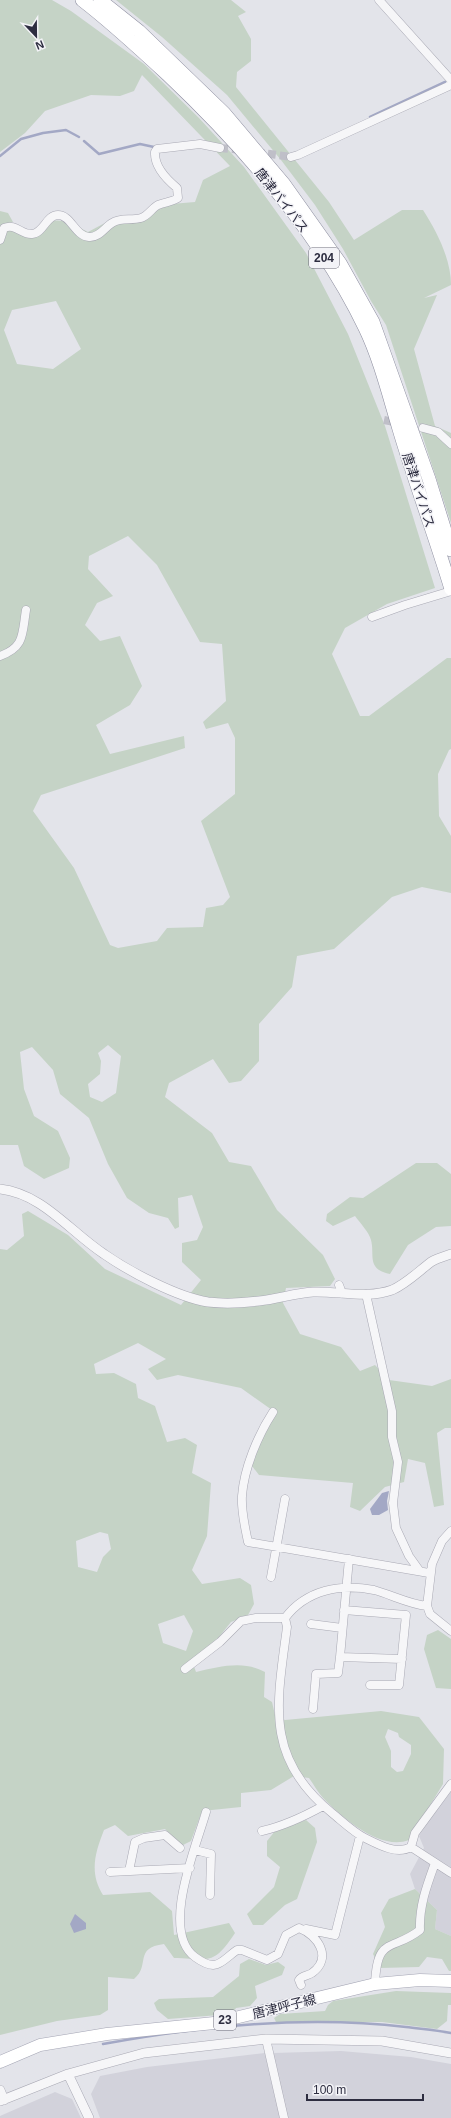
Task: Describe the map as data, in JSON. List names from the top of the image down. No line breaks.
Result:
{"streets":{"highway":["唐津バイパス","204"],"main road":["唐津呼子線","23"]},"scale_bar":"100 m","north":"bottom"}
